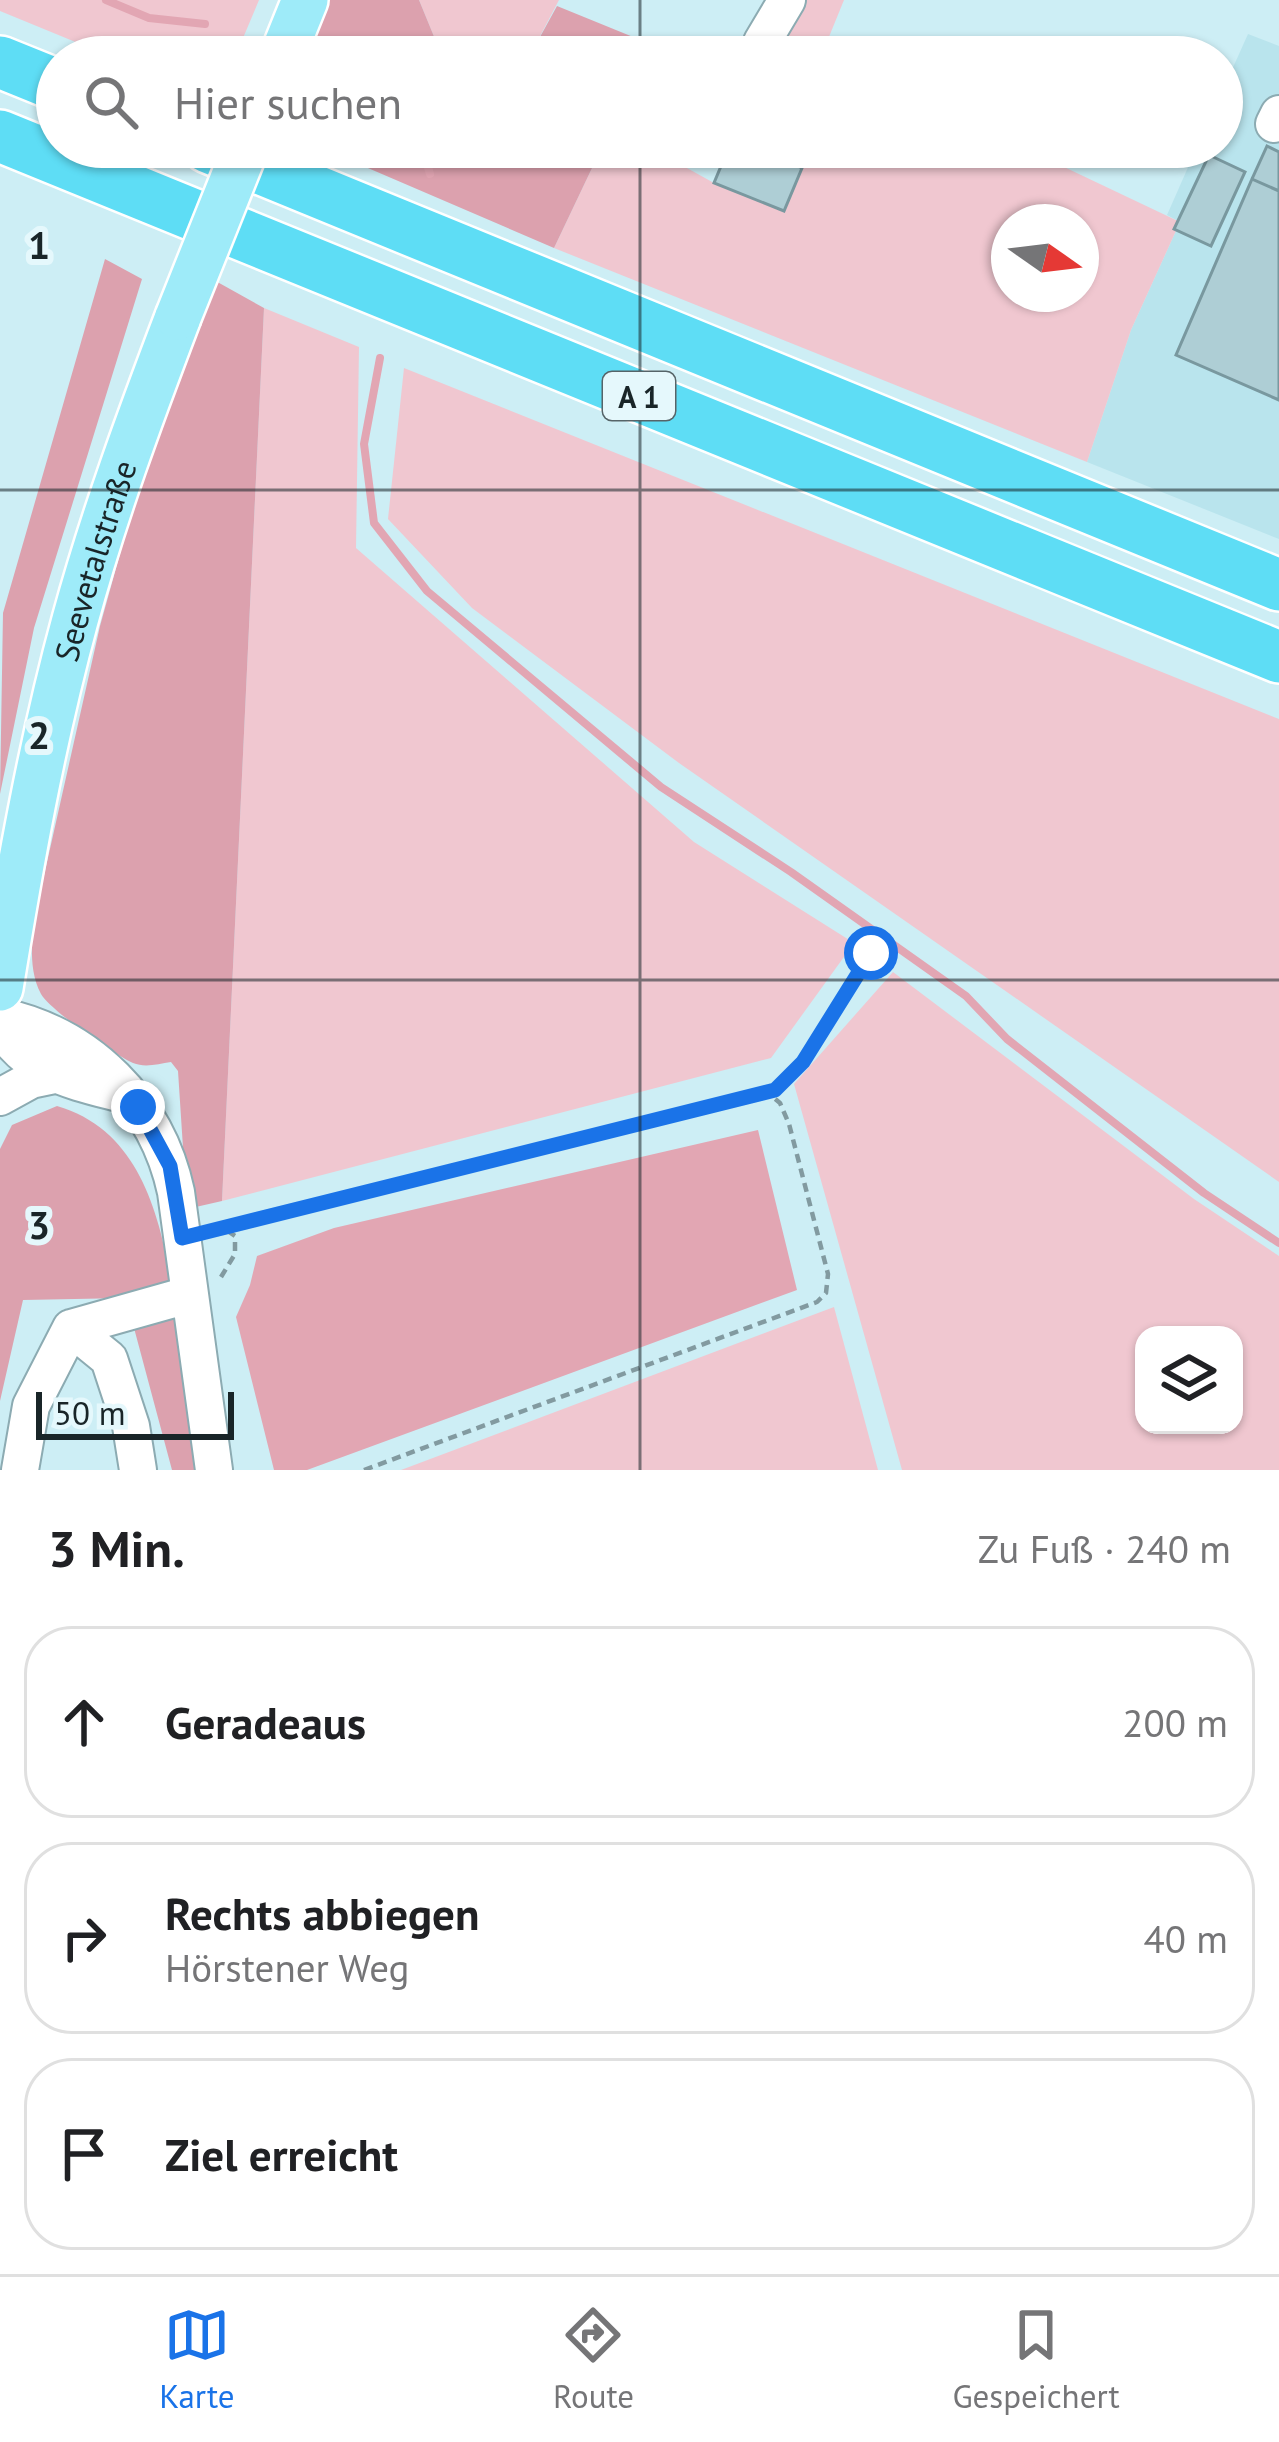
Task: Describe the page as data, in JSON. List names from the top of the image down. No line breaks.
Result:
{"streets":{"highway":["A 1"],"main road":["Seevetalstraße"]},"scale_bar":"50 m","north":"right","page":{"search":"Hier suchen","scale":"50 m","heading":["3 Min.","Zu Fuß · 240 m"],"list":[["Geradeaus","200 m"],["Rechts abbiegen","Hörstener Weg","40 m"],"Ziel erreicht"],"nav":["Karte","Route","Gespeichert"]},"grid":{"rows":["1","2","3"]}}
